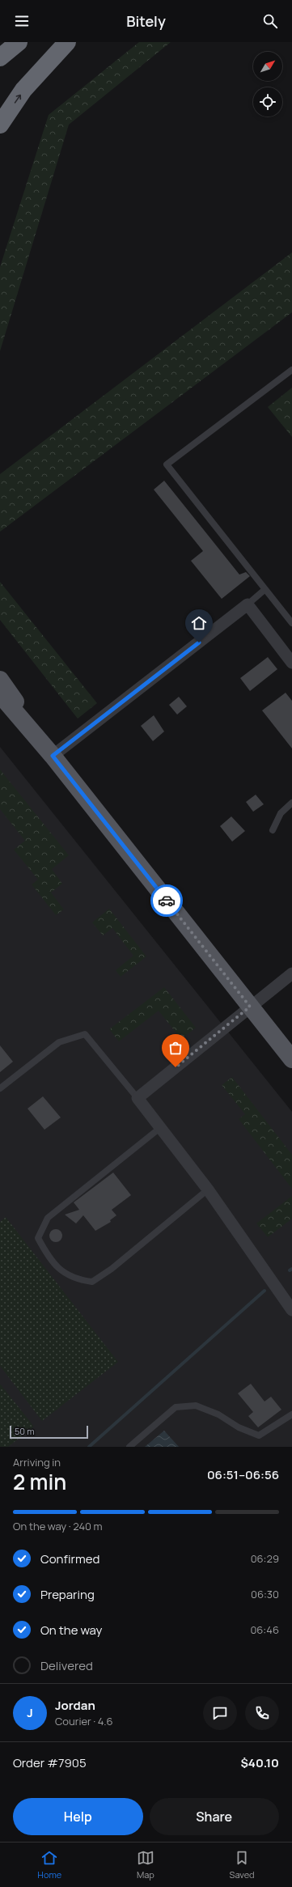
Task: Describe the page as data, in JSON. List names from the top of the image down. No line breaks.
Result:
{"scale_bar":"50 m","north":"top right","page":{"header":"Bitely","scale":"50 m","heading":["2 min","Arriving in","06:51–06:56"],"panel":["Jordan","Courier · 4.6","Order #7905","$40.10"],"bar":"On the way · 240 m","list":[["Confirmed","06:29"],["Preparing","06:30"],["On the way","06:46"],"Delivered"],"round":"J","buttons":["Help","Share"],"tabs":["Home","Map","Saved"]}}
